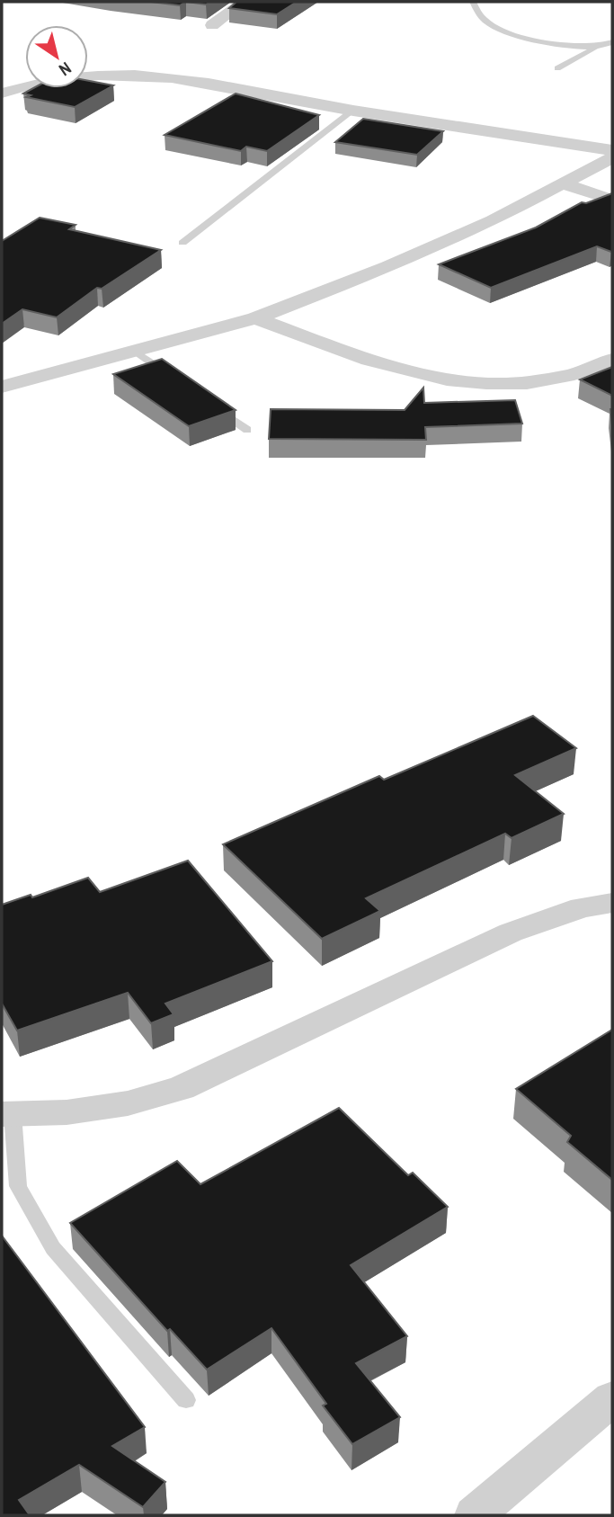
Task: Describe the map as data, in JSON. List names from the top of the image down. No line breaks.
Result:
{"north":"bottom right"}
